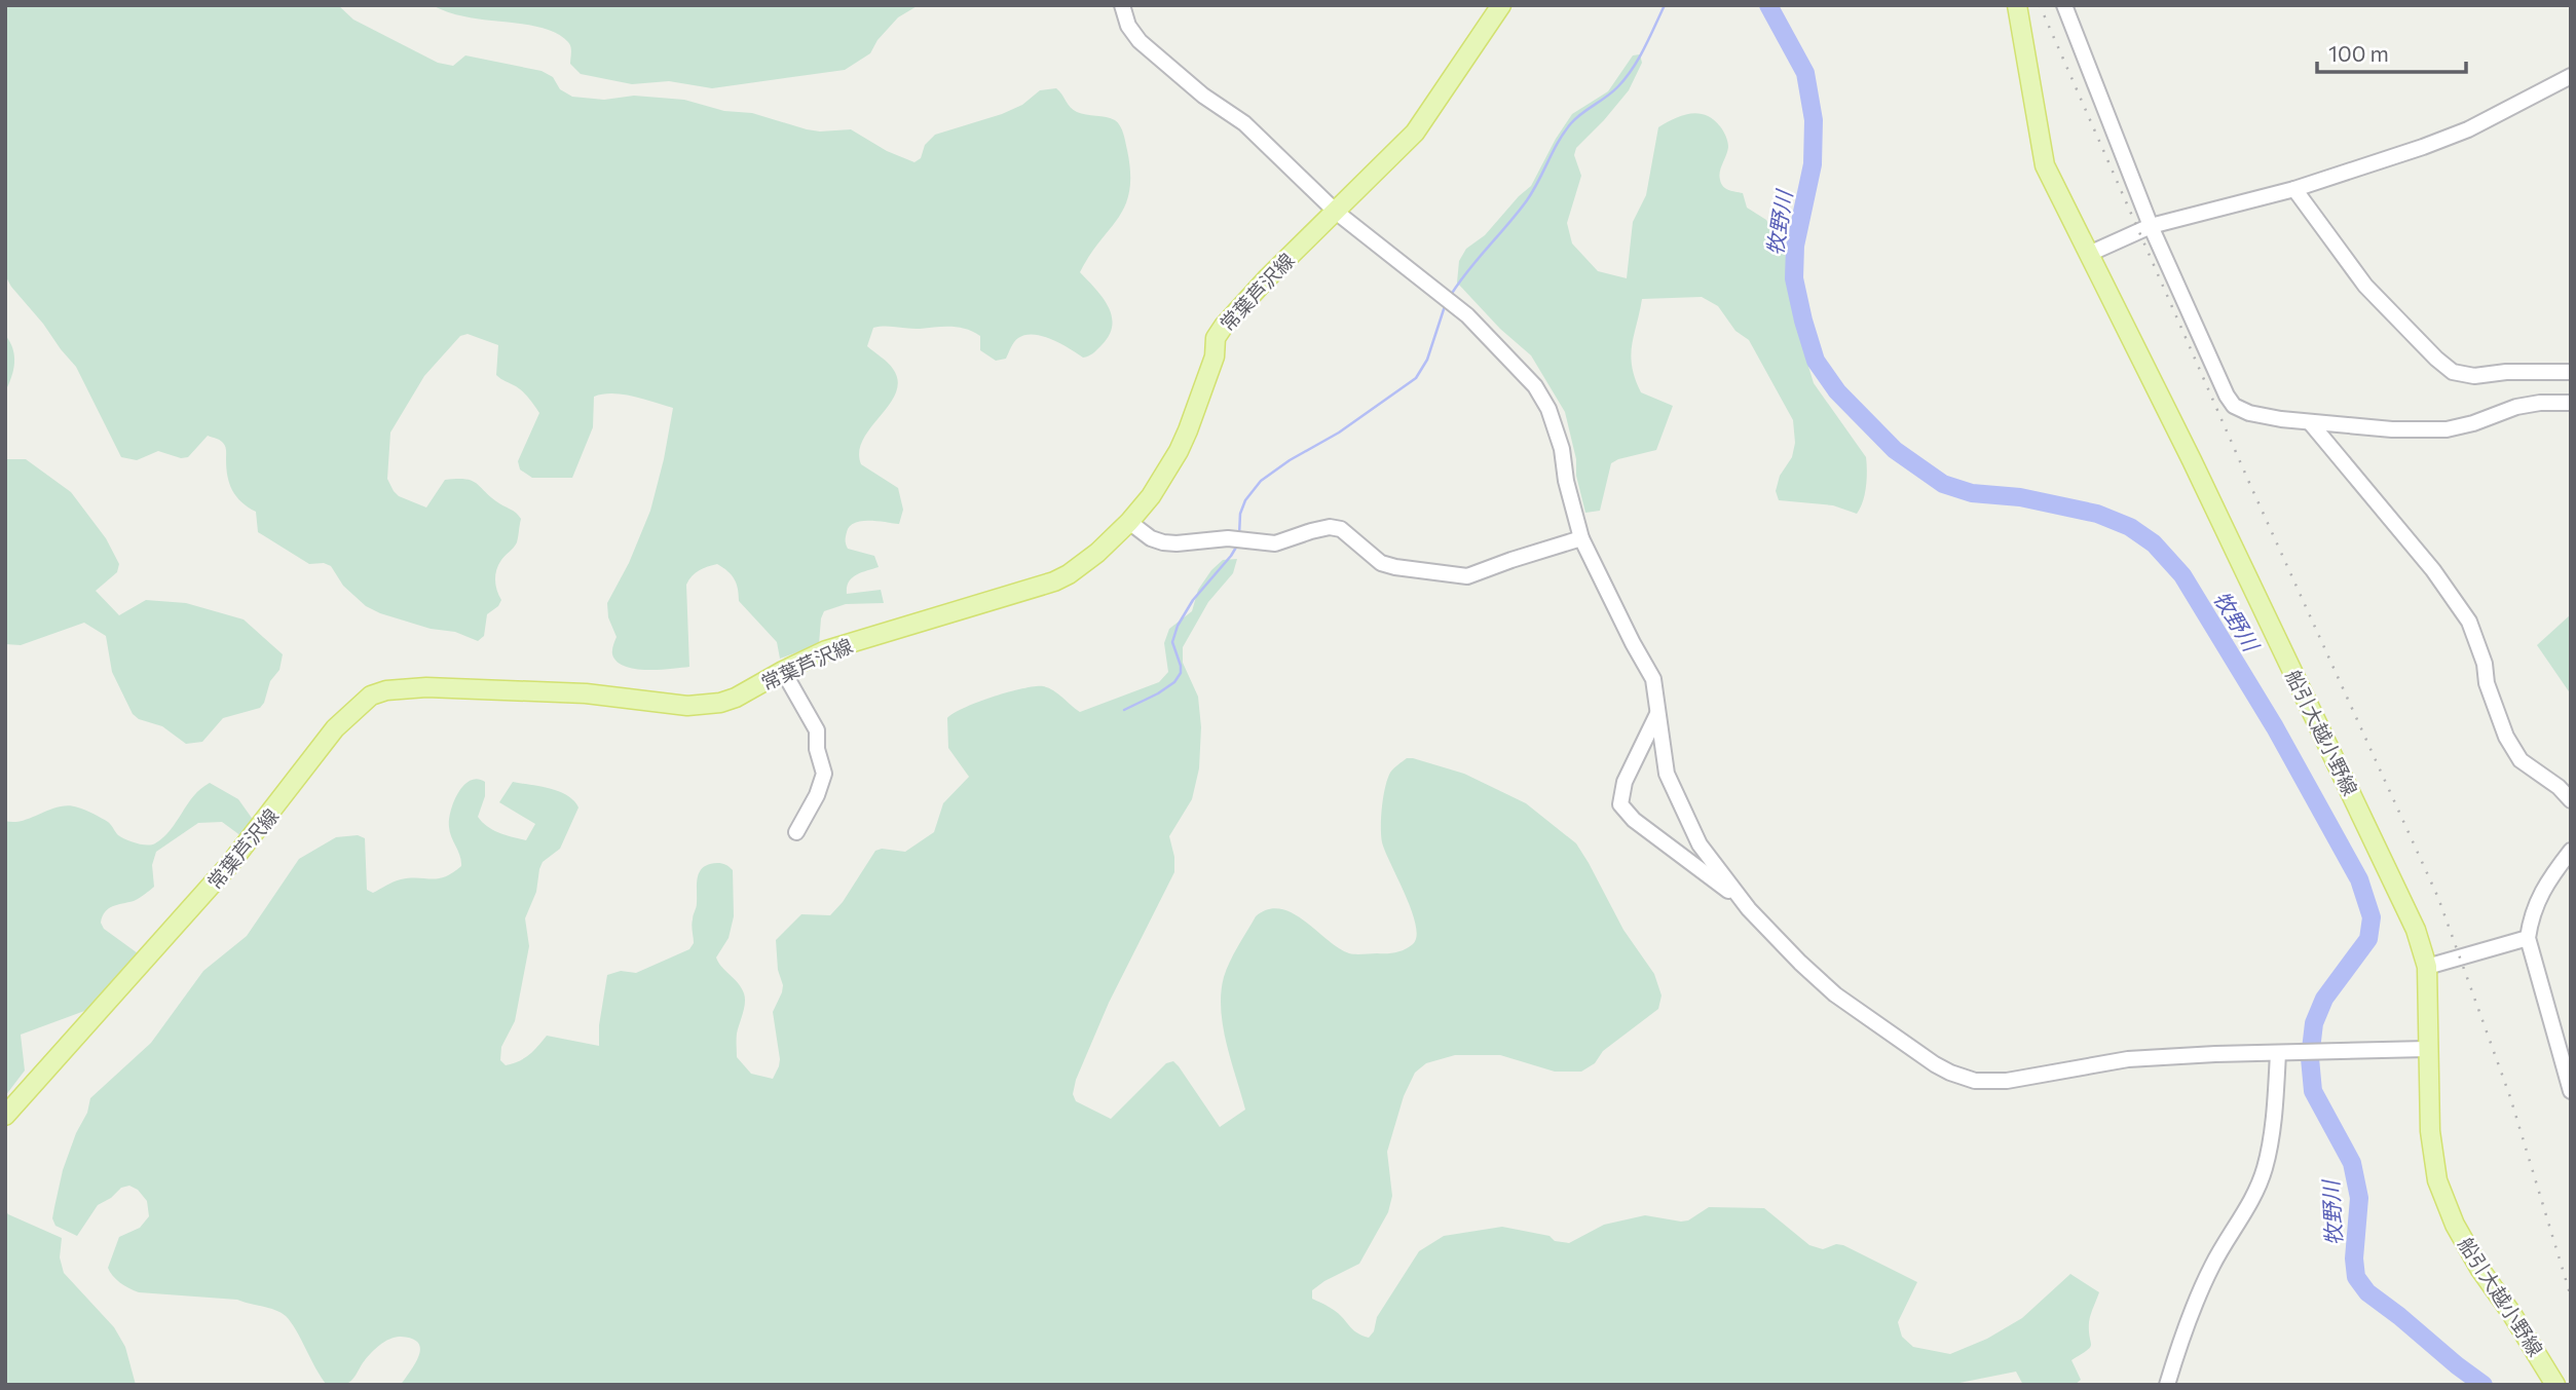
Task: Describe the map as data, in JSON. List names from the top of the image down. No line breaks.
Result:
{"streets":{"main road":["常葉芦沢線","船引大越小野線"]},"water":["牧野川"],"scale_bar":"100 m"}
